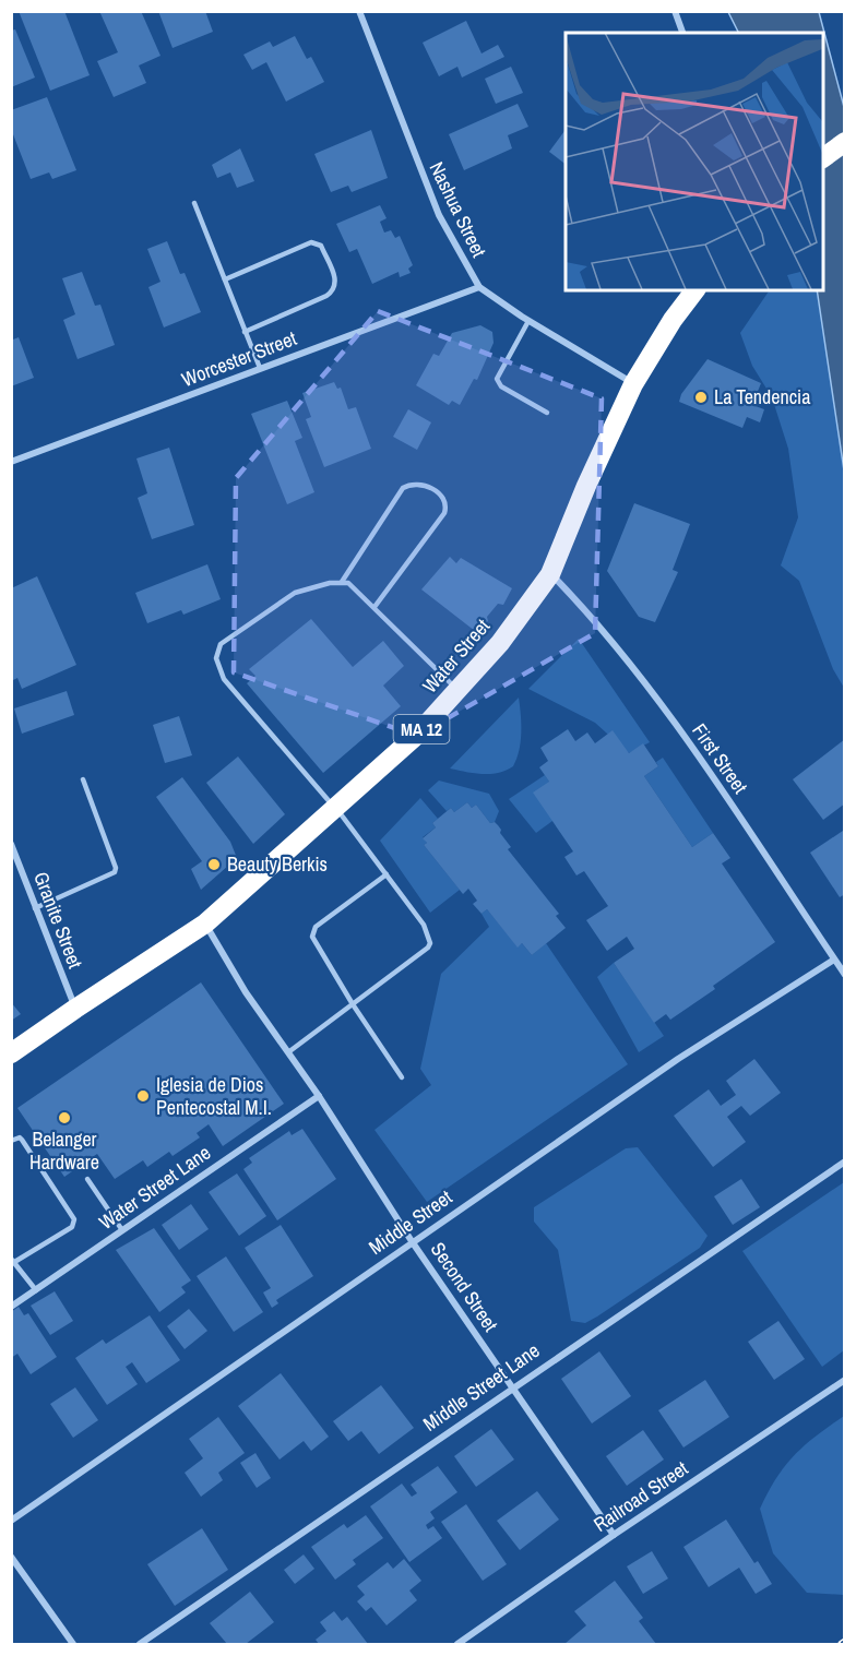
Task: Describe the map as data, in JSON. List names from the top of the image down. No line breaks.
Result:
{"streets":{"highway":["Water Street","MA 12"],"street":["Nashua Street","Worcester Street","First Street","Granite Street","Water Street Lane","Middle Street","Second Street","Middle Street Lane","Railroad Street"]},"crossings":[["Nashua Street","Worcester Street"],["Nashua Street","Water Street"],["Water Street","First Street"],["Water Street","Granite Street"],["Water Street","Second Street"],["First Street","Middle Street"],["Water Street Lane","Second Street"],["Middle Street","Second Street"],["Second Street","Middle Street Lane"],["Second Street","Railroad Street"]],"places":["La Tendencia","Beauty Berkis","Iglesia de Dios Pentecostal M.I.","Belanger Hardware"]}
